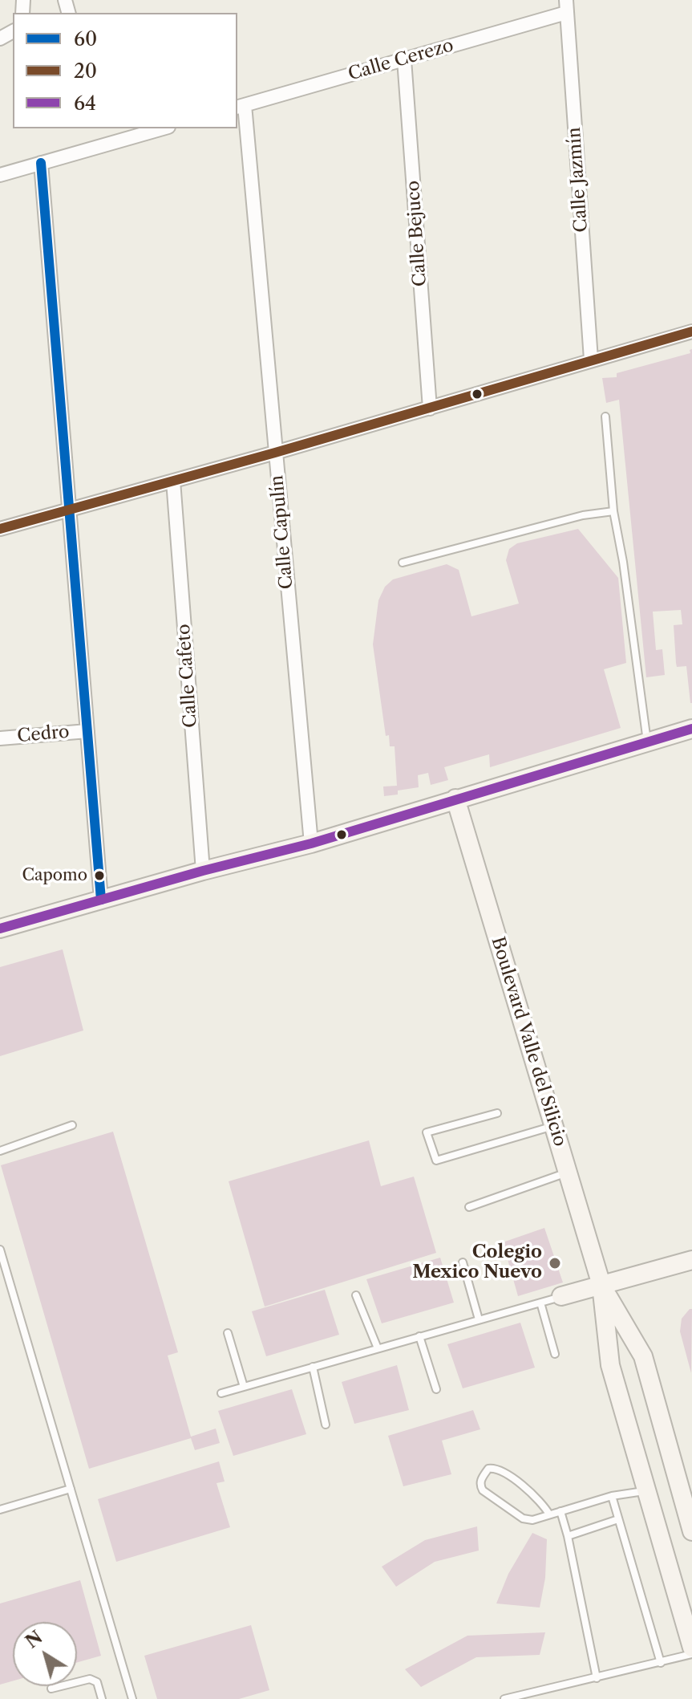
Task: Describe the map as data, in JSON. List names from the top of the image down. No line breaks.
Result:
{"streets":{"main road":["Boulevard Valle del Silicio"],"street":["Calle Cerezo","Calle Jazmín","Calle Bejuco","Calle Capulín","Calle Cafeto","Cedro"]},"crossings":[["Calle Cerezo","Calle Jazmín"],["Calle Cerezo","Calle Bejuco"],["Calle Cerezo","Calle Capulín"]],"places":["Capomo","Colegio Mexico Nuevo"],"lines":["transit line 60","transit line 20","transit line 64"],"legend":["60","20","64"],"north":"top left"}
